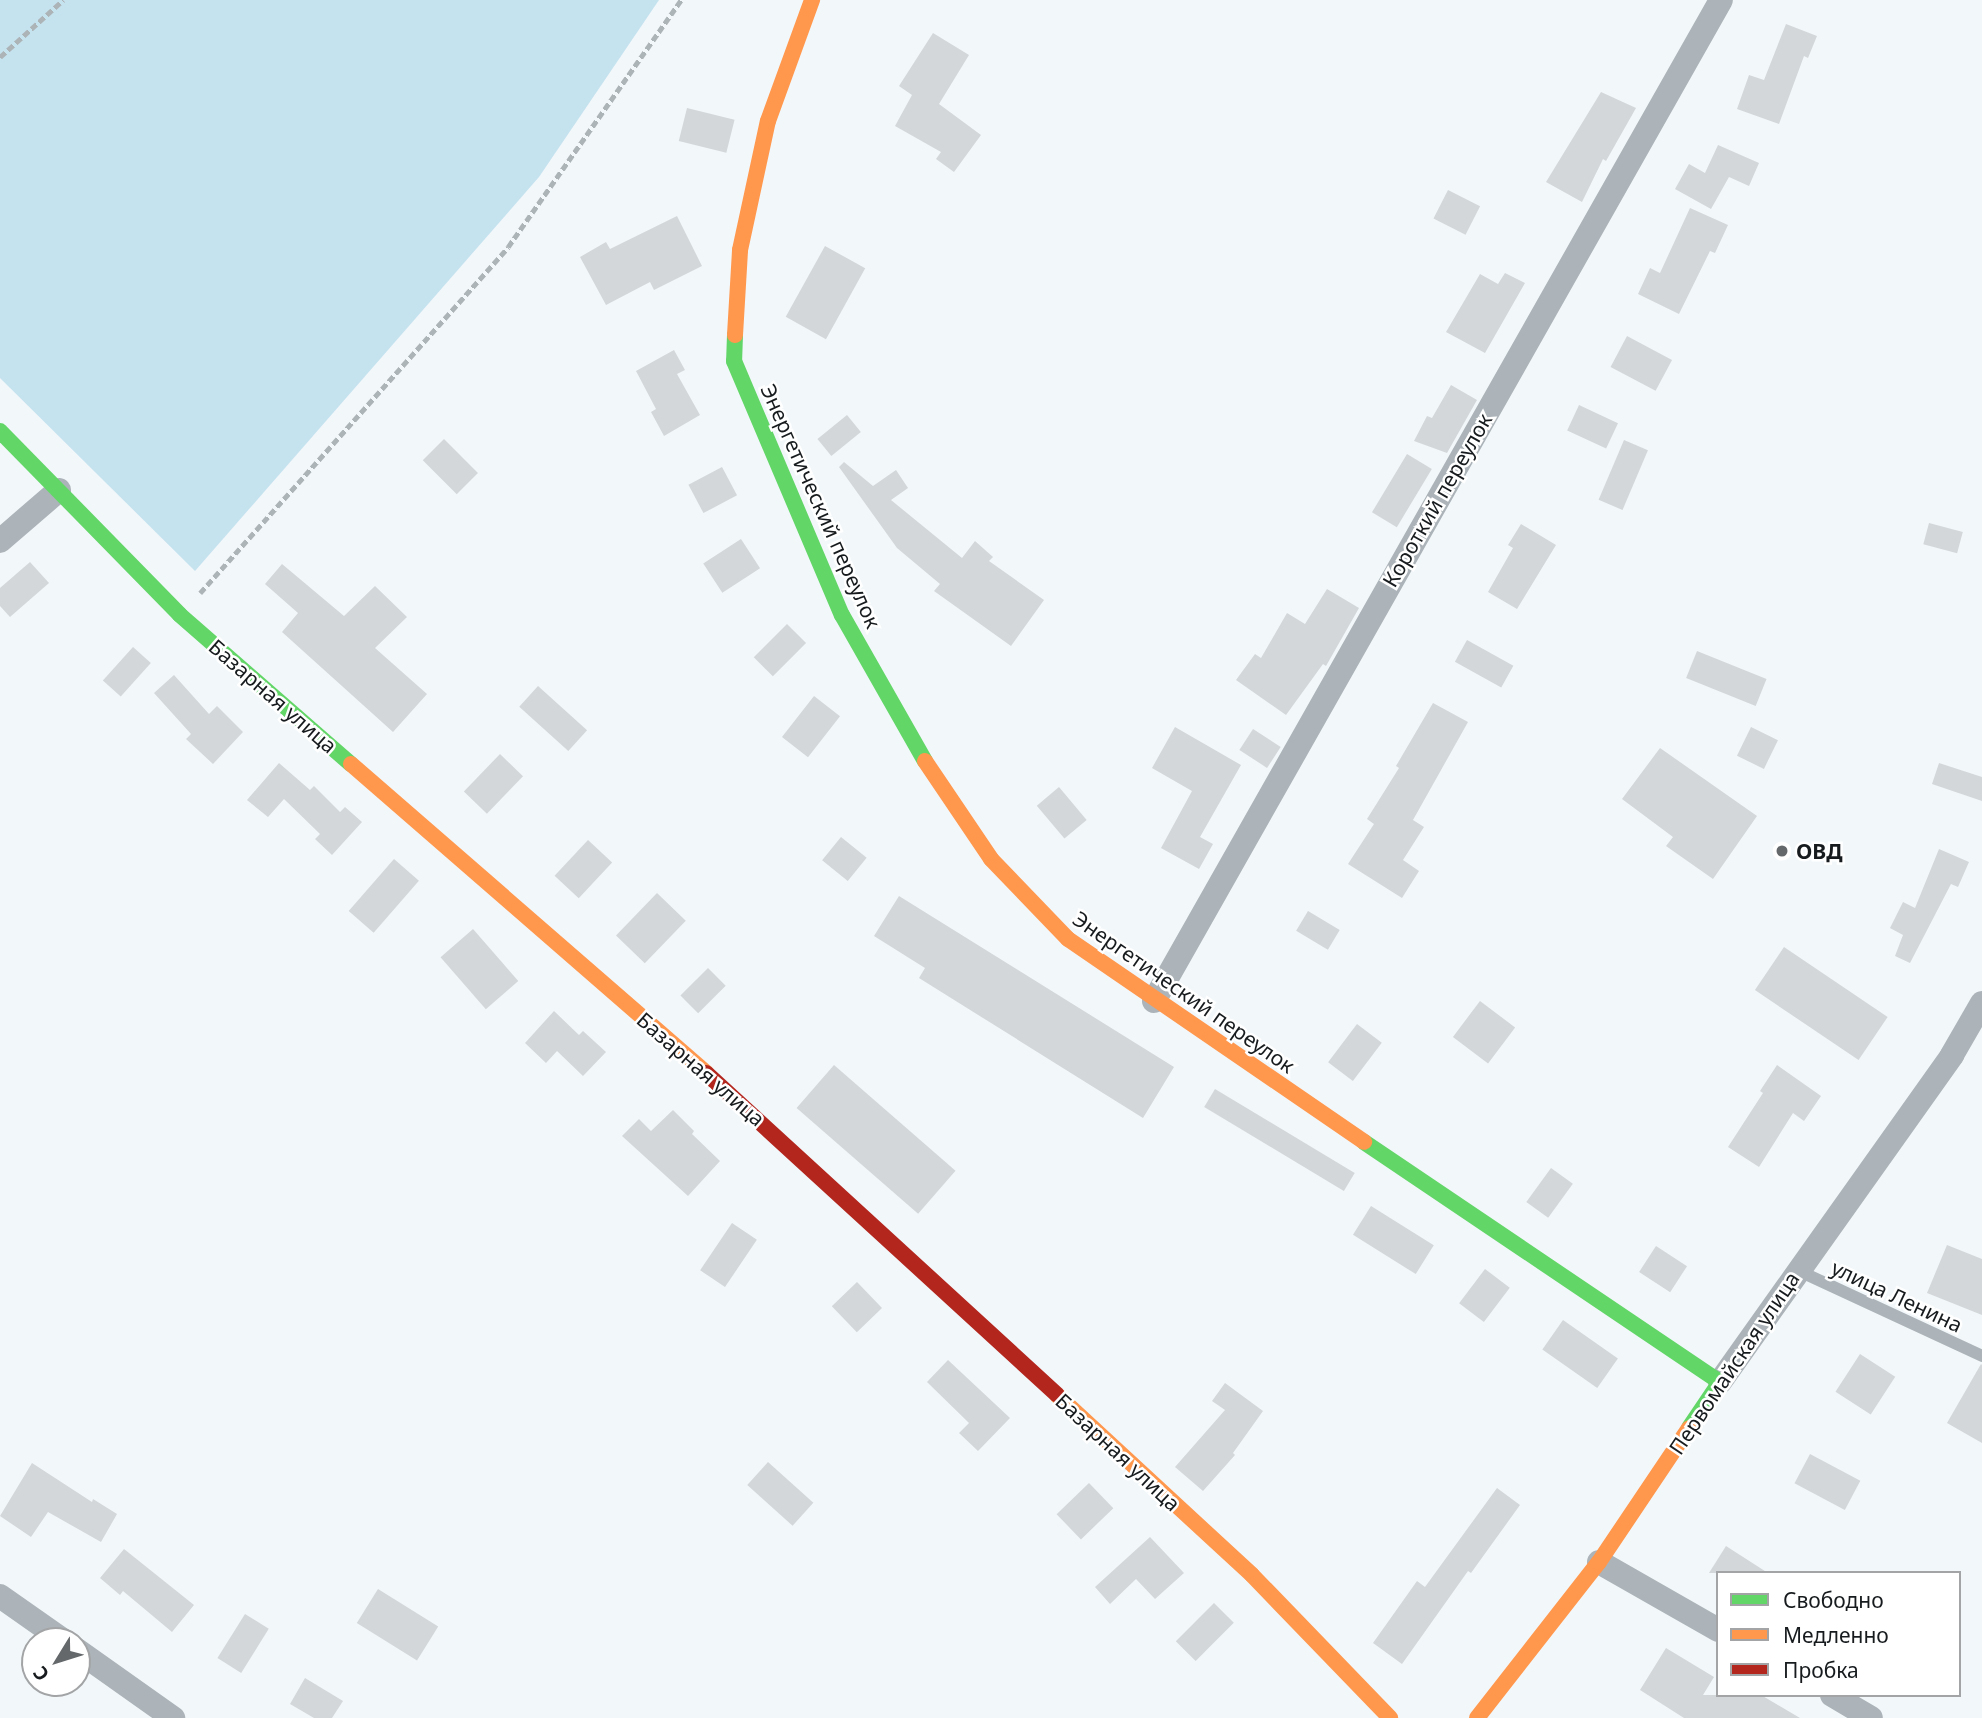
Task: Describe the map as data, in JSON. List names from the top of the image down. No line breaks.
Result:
{"streets":{"street":["Короткий переулок","Энергетический переулок","Базарная улица","Первомайская улица"],"lane":["улица Ленина"]},"crossings":[["Короткий переулок","Энергетический переулок"],["Энергетический переулок","Первомайская улица"],["улица Ленина","Первомайская улица"]],"places":["ОВД"],"legend":["Свободно","Медленно","Пробка"],"north":"bottom left"}
